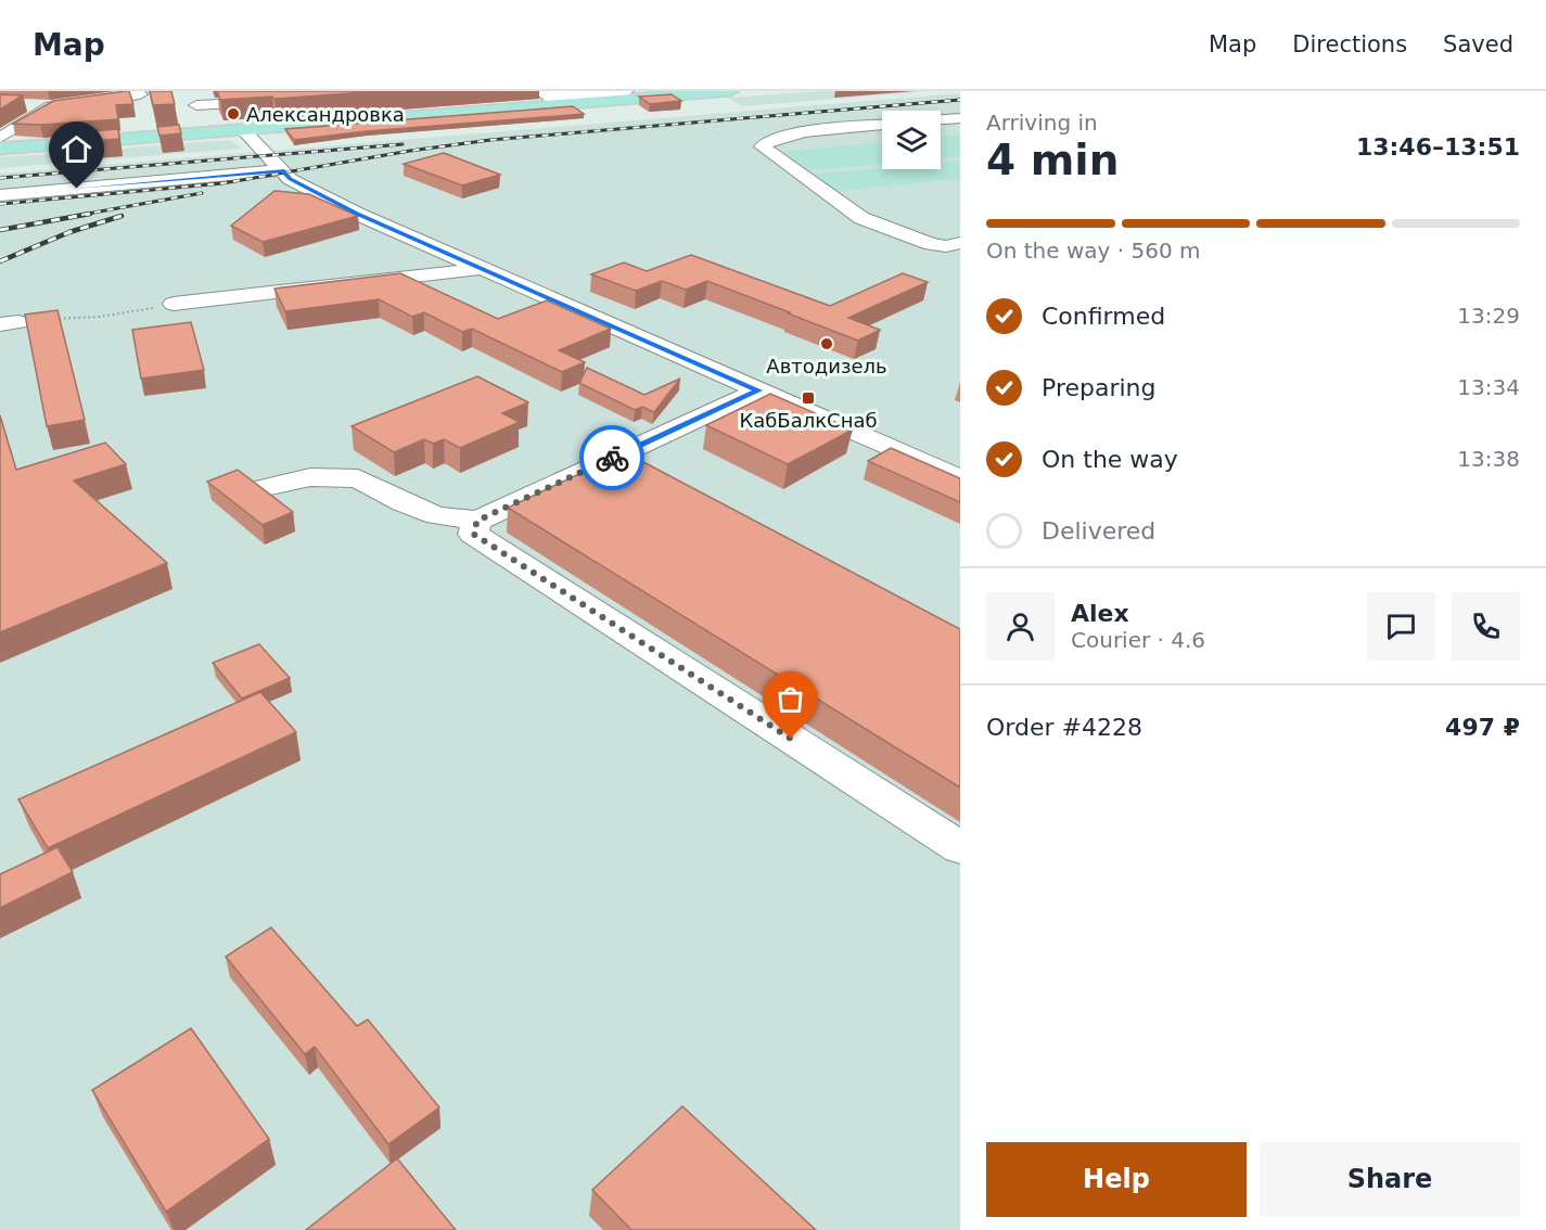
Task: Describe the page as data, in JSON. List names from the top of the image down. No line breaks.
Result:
{"places":{"other":["Александровка","Автодизель"],"transit":["КабБалкСнаб"]},"page":{"header":"Map","nav":["Map","Directions","Saved"],"heading":["4 min","Arriving in","13:46–13:51"],"panel":["Alex","Courier · 4.6","Order #4228","497 ₽"],"bar":"On the way · 560 m","list":[["Confirmed","13:29"],["Preparing","13:34"],["On the way","13:38"],"Delivered"],"buttons":["Help","Share"]}}
